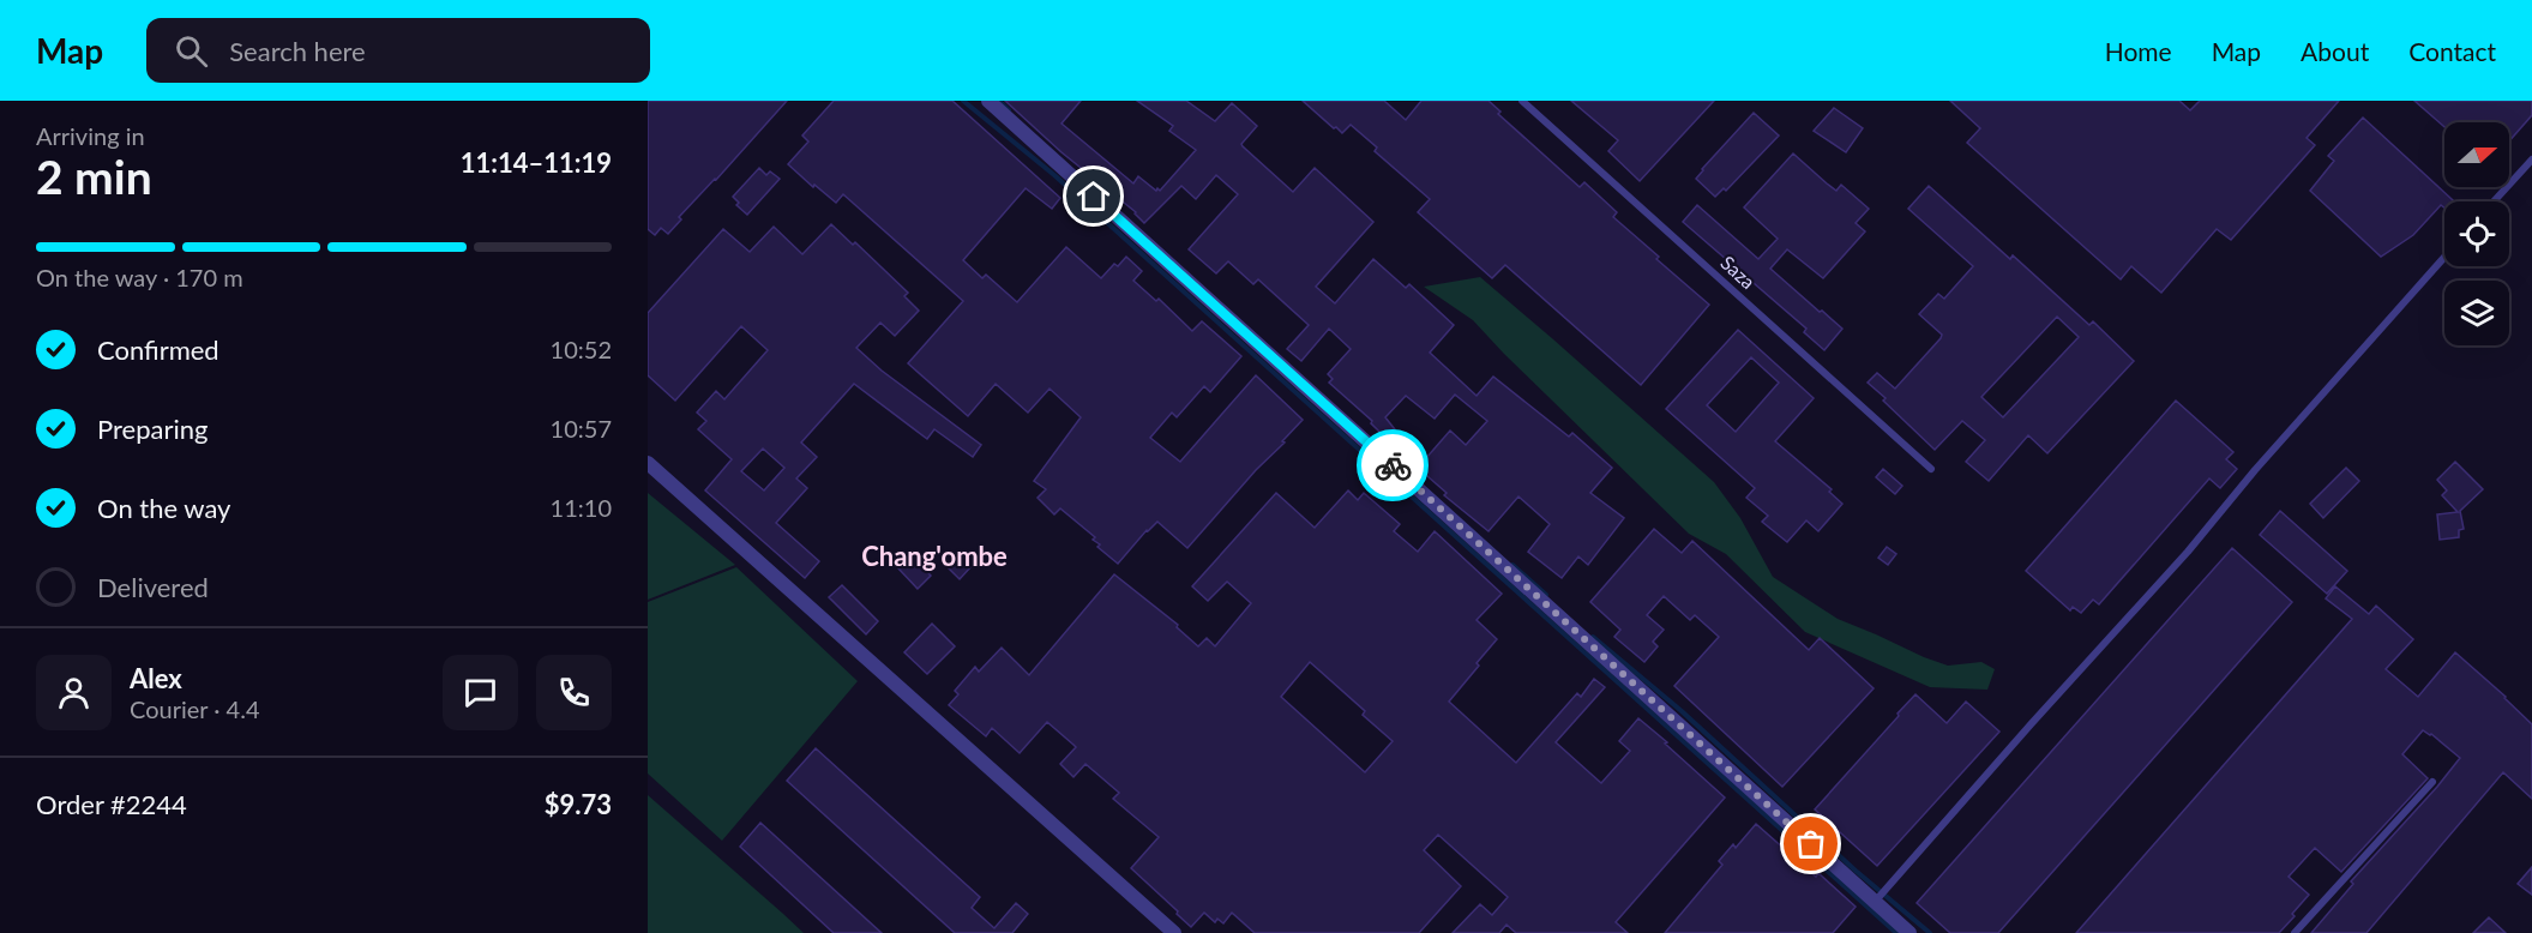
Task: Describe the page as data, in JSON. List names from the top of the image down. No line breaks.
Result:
{"streets":{"lane":["Saza"]},"districts":["Chang'ombe"],"north":"right","page":{"header":"Map","search":"Search here","nav":["Home","Map","About","Contact"],"heading":["2 min","Arriving in","11:14–11:19"],"panel":["Alex","Courier · 4.4","Order #2244","$9.73"],"bar":"On the way · 170 m","list":[["Confirmed","10:52"],["Preparing","10:57"],["On the way","11:10"],"Delivered"]}}
